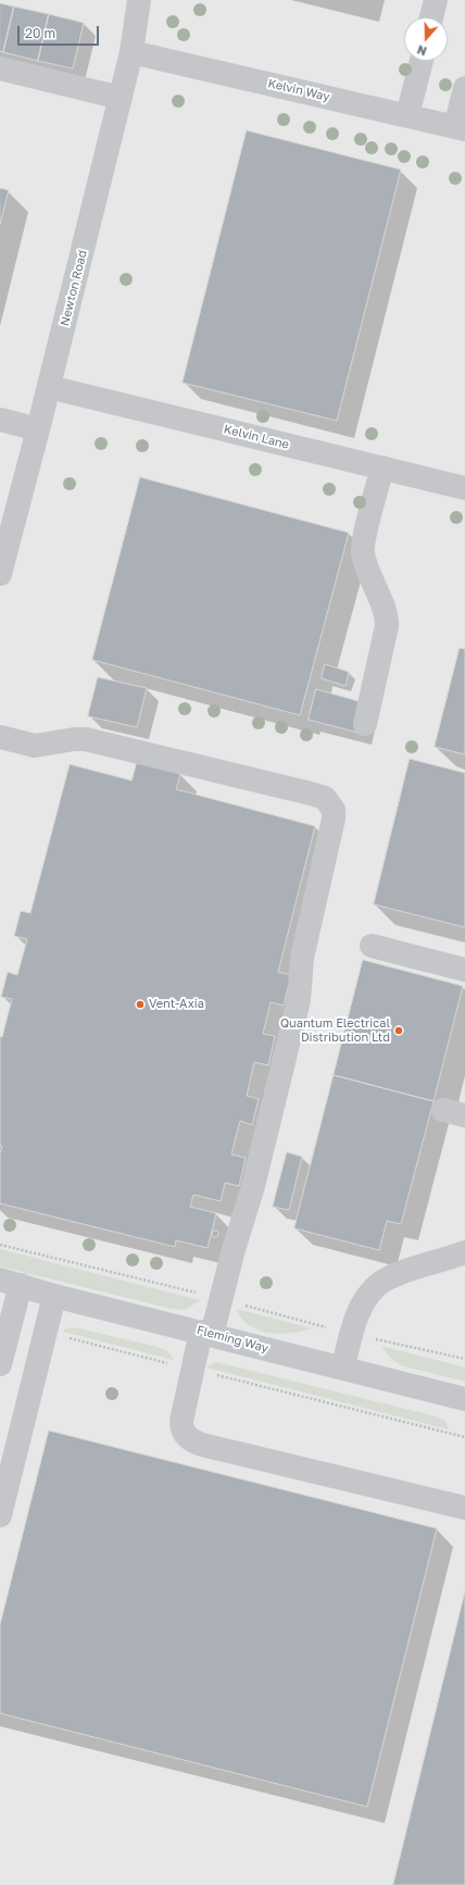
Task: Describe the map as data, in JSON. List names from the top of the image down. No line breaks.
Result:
{"streets":{"street":["Kelvin Way","Newton Road","Kelvin Lane","Fleming Way"]},"crossings":[["Kelvin Way","Newton Road"],["Newton Road","Kelvin Lane"]],"places":["Vent-Axia","Quantum Electrical Distribution Ltd"],"scale_bar":"20 m","north":"bottom"}
